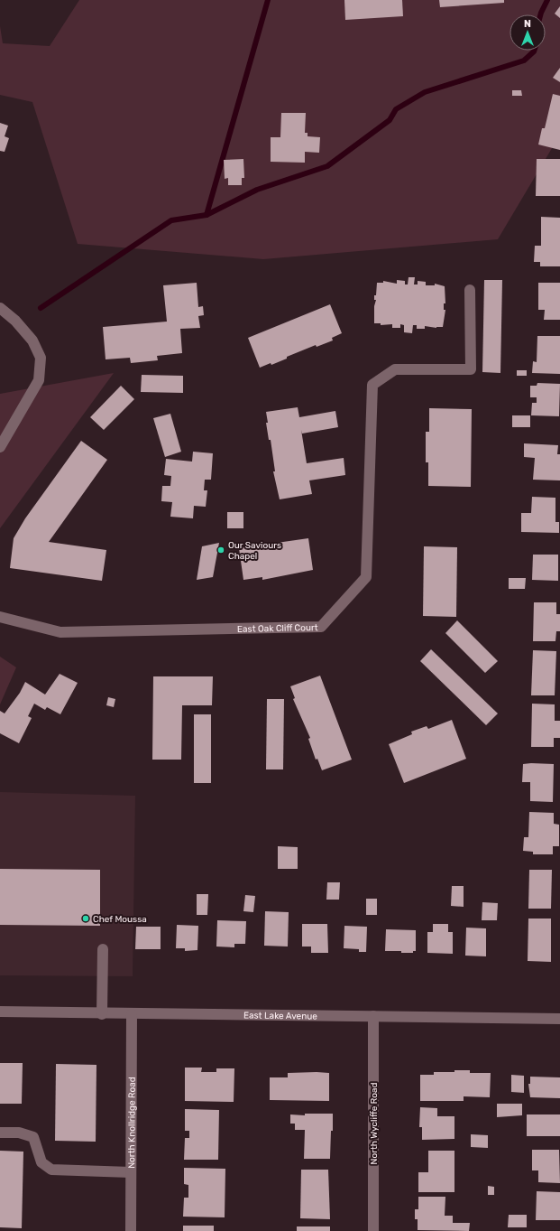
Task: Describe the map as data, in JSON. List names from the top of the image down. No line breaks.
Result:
{"streets":{"street":["East Oak Cliff Court","East Lake Avenue","North Knollridge Road","North Wycliffe Road"]},"crossings":[["East Lake Avenue","North Knollridge Road"],["East Lake Avenue","North Wycliffe Road"]],"places":["Our Saviours Chapel","Chef Moussa"],"north":"top"}
